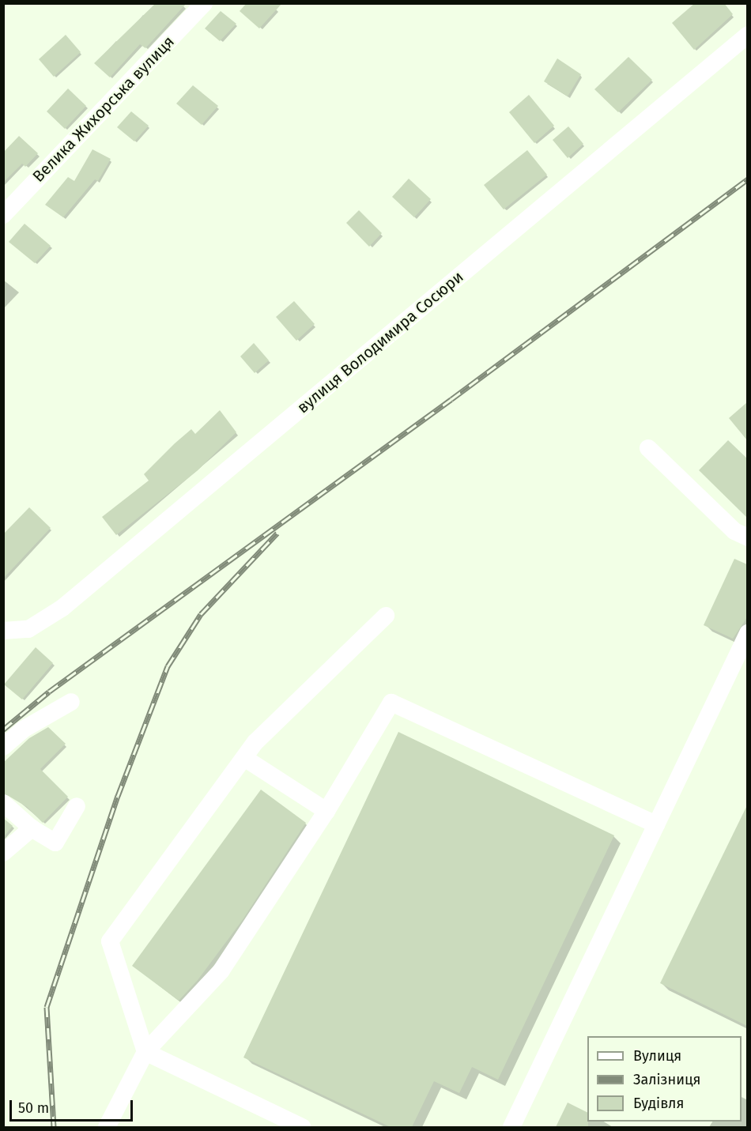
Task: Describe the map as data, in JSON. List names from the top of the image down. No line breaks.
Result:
{"streets":{"street":["Велика Жихорська вулиця","вулиця Володимира Сосюри"]},"legend":["Вулиця","Залізниця","Будівля"],"scale_bar":"50 m"}
